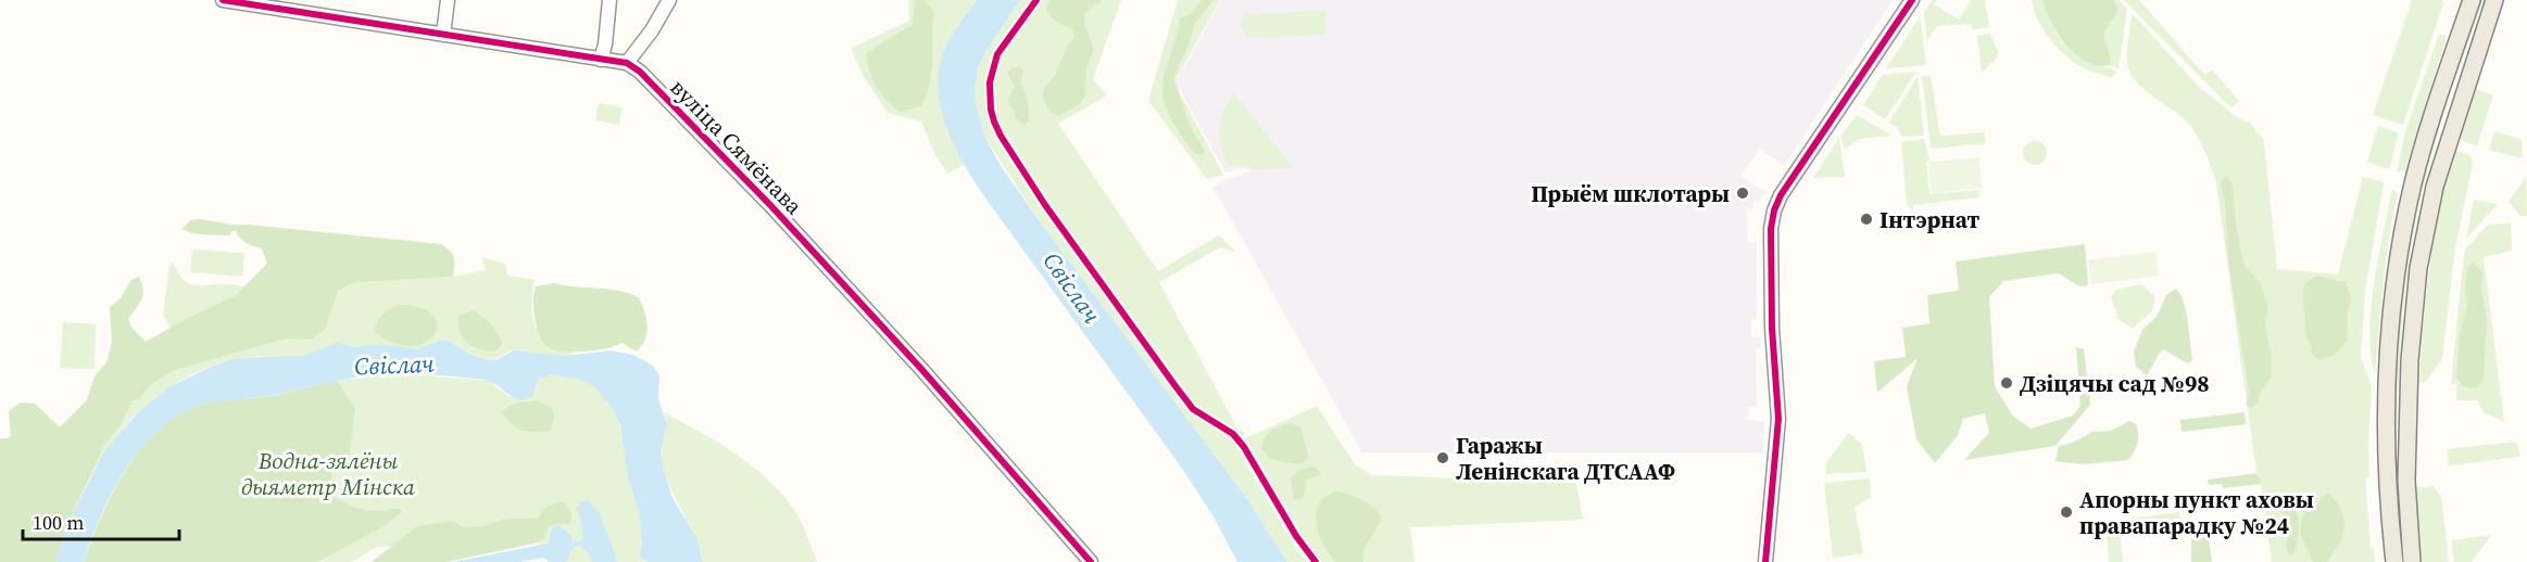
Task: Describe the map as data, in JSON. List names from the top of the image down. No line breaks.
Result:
{"streets":{"street":["вуліца Сямёнава"]},"water":["Свіслач"],"parks":["Водна-зялёны дыяметр Мінска"],"places":["Прыём шклотары","Інтэрнат","Дзіцячы сад №98","Гаражы Ленінскага ДТСААФ","Апорны пункт аховы правапарадку №24"],"scale_bar":"100 m"}
